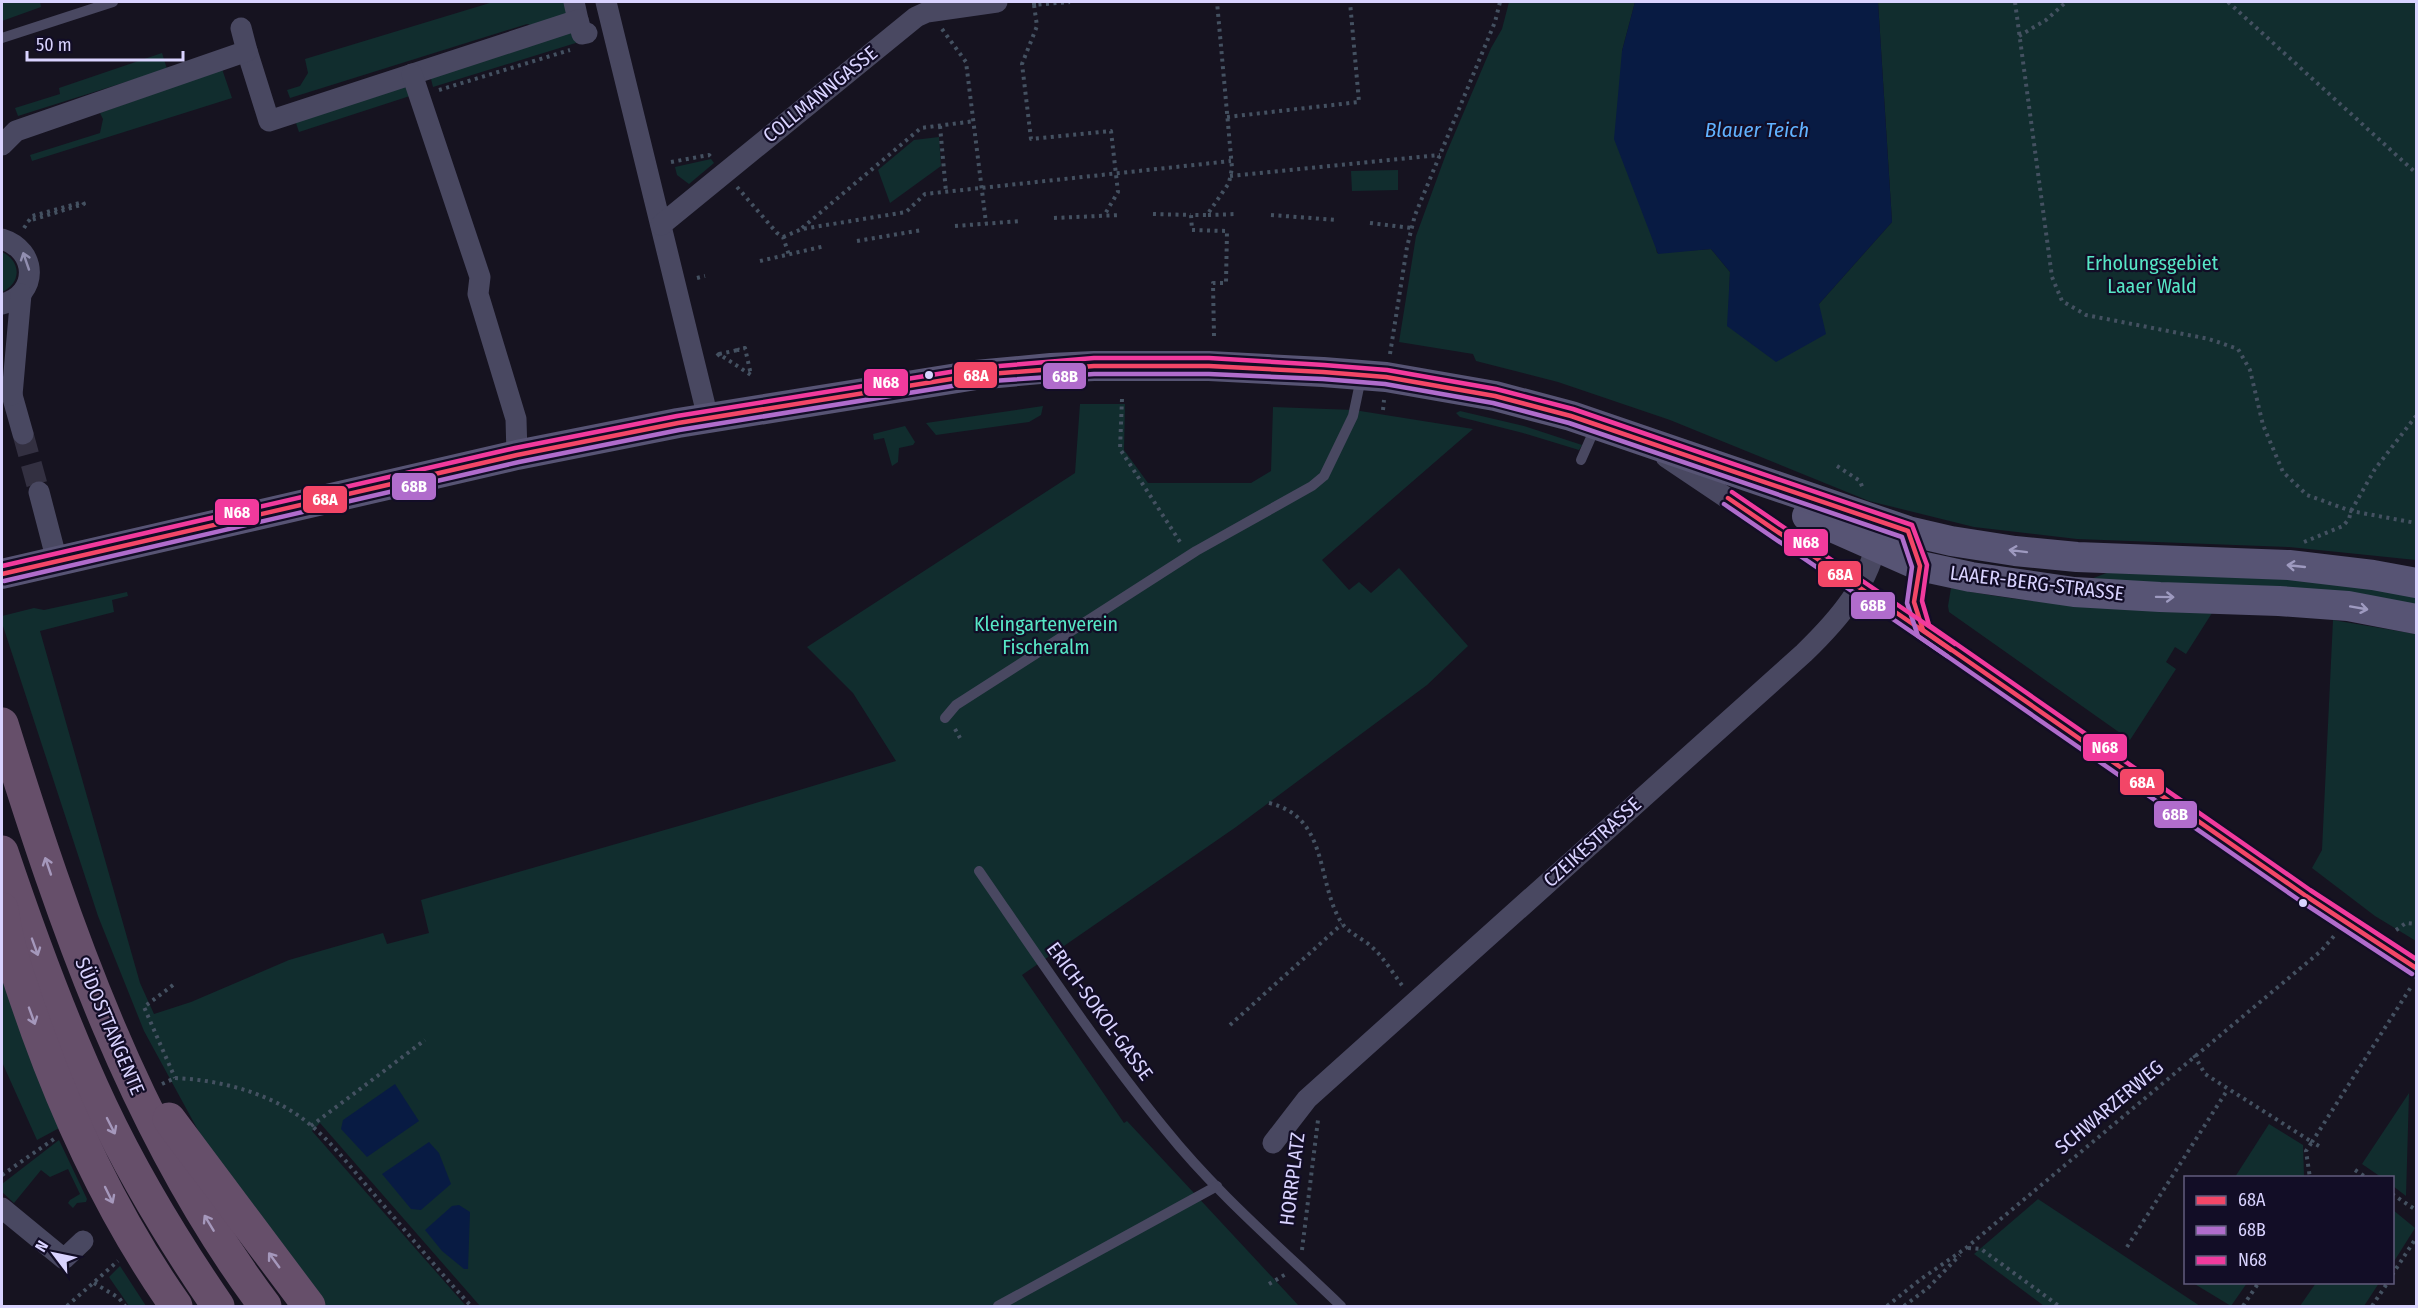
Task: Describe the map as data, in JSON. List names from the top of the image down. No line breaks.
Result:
{"streets":{"highway":["SÜDOSTTANGENTE"],"main road":["LAAER-BERG-STRASSE"],"street":["COLLMANNGASSE","CZEIKESTRASSE"],"lane":["ERICH-SOKOL-GASSE","HORRPLATZ"],"path":["SCHWARZERWEG"]},"crossings":[["LAAER-BERG-STRASSE","CZEIKESTRASSE"],["CZEIKESTRASSE","HORRPLATZ"],["ERICH-SOKOL-GASSE","HORRPLATZ"]],"water":["Blauer Teich"],"parks":["Erholungsgebiet Laaer Wald","Kleingartenverein Fischeralm"],"lines":["transit line N68","transit line 68A","transit line 68B"],"legend":["68A","68B","N68"],"scale_bar":"50 m","north":"top left"}
